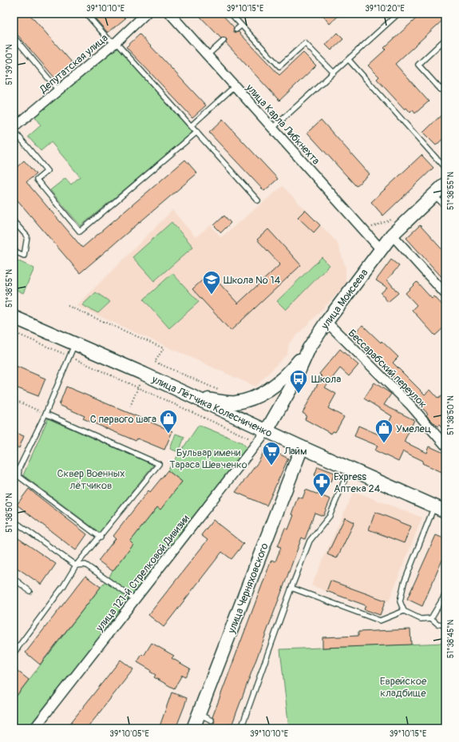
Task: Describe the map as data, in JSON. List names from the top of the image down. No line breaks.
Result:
{"streets":{"street":["Депутатская улица","улица Карла Либкнехта","улица Моисеева","Бессарабский переулок","улица Лётчика Колесниченко","улица 121-й Стрелковой Дивизии","улица Черняховского"]},"crossings":[["улица Карла Либкнехта","улица Моисеева"],["улица Моисеева","Бессарабский переулок"],["улица Моисеева","улица Лётчика Колесниченко"],["улица Моисеева","улица 121-й Стрелковой Дивизии"],["улица Лётчика Колесниченко","улица 121-й Стрелковой Дивизии"],["улица Лётчика Колесниченко","улица Черняховского"]],"parks":["Бульвар имени Тараса Шевченко","Сквер Военных лётчиков","Еврейское кладбище"],"places":{"school or university":["Школа № 14"],"bus stop":["Школа"],"shop":["С первого шага","Умелец"],"supermarket":["Лайм"],"pharmacy":["Express Аптека 24"]},"coordinates":["39°10'10\"E","39°10'15\"E","39°10'20\"E","51°39'00\"N","51°38'55\"N","51°38'50\"N","51°38'45\"N","39°10'05\"E"]}
